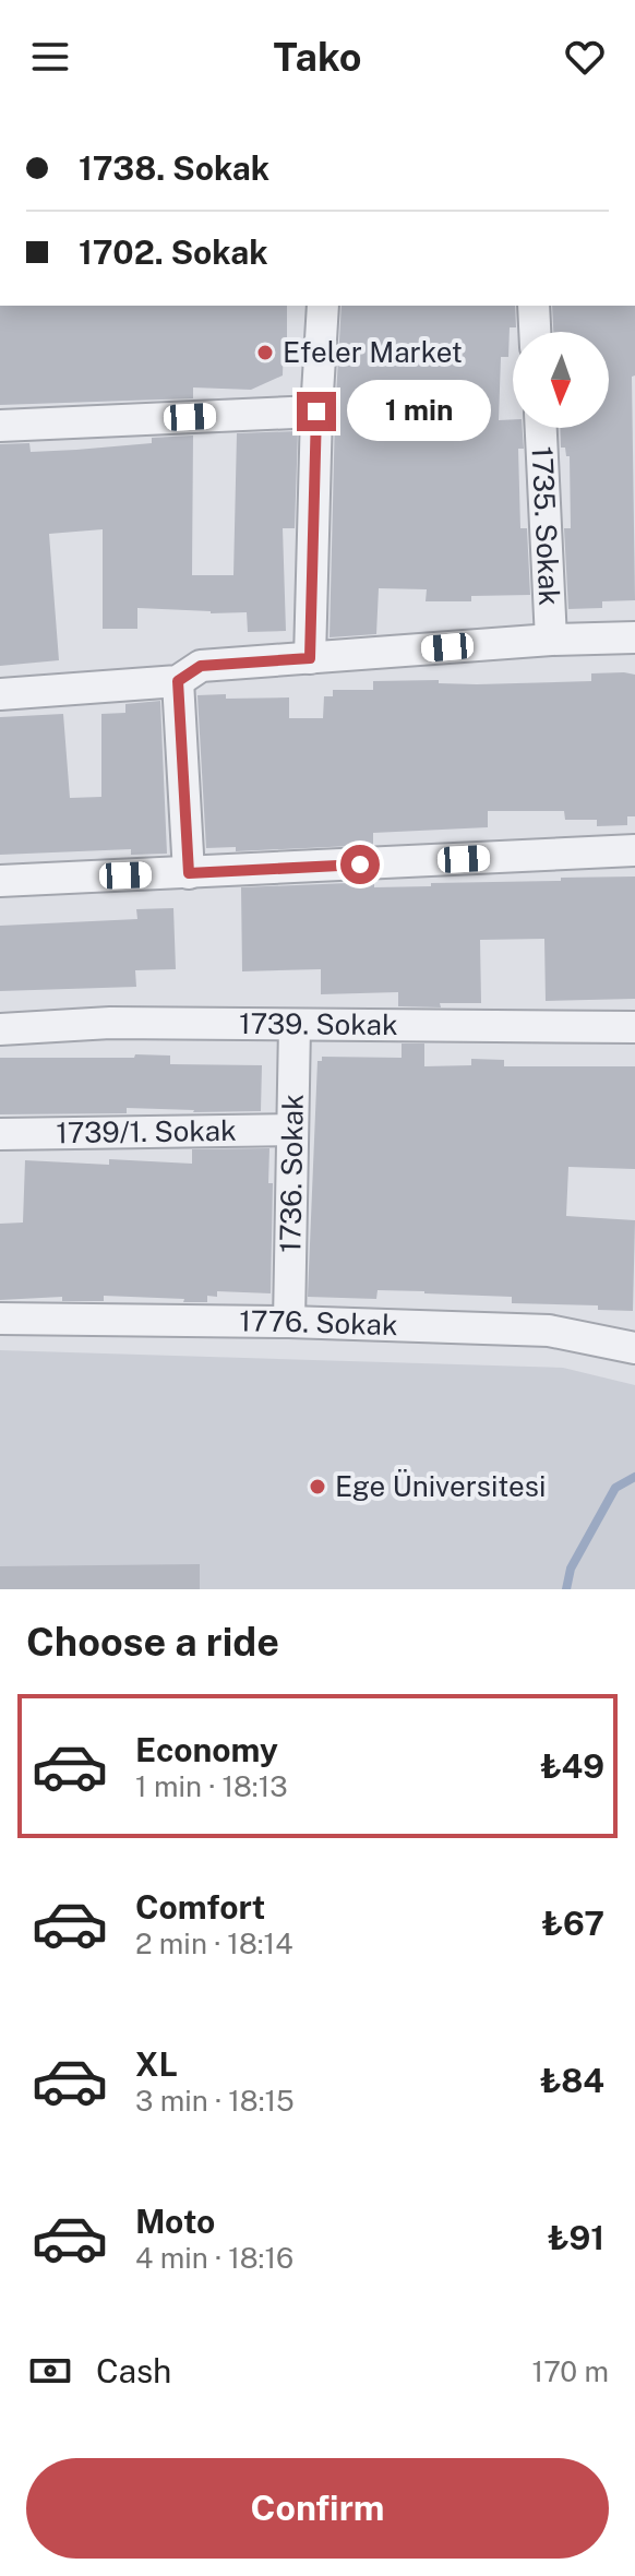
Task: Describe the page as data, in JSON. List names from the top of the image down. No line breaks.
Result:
{"streets":{"street":["1735. Sokak","1739. Sokak","1739/1. Sokak","1736. Sokak","1776. Sokak"]},"crossings":[["1739. Sokak","1736. Sokak"],["1739/1. Sokak","1736. Sokak"],["1736. Sokak","1776. Sokak"]],"places":["Efeler Market","Ege Üniversitesi"],"north":"bottom","page":{"header":"Tako","banner":["1738. Sokak","1702. Sokak"],"bubble":"1 min","heading":"Choose a ride","list":[{"name":"Economy","note":"1 min · 18:13","value":"₺49"},{"name":"Comfort","note":"2 min · 18:14","value":"₺67"},{"name":"XL","note":"3 min · 18:15","value":"₺84"},{"name":"Moto","note":"4 min · 18:16","value":"₺91"}],"pay":["Cash","170 m"],"buttons":"Confirm"}}
